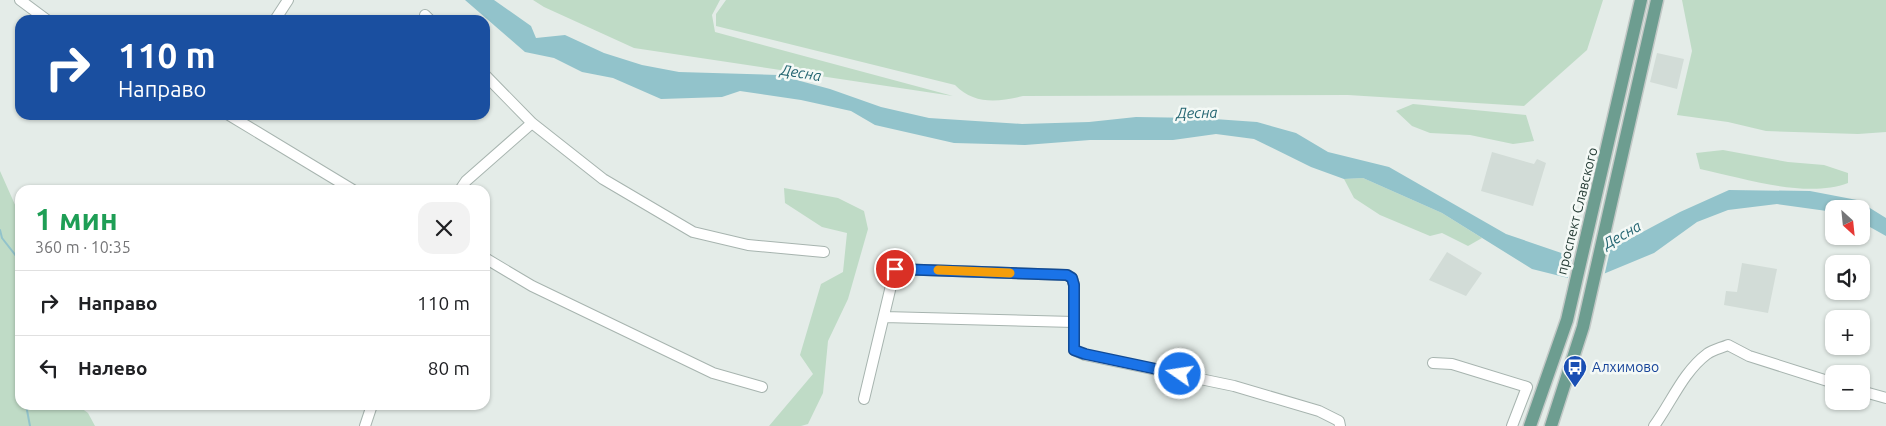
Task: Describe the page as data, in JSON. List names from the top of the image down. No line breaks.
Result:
{"streets":{"main road":["проспект Славского"]},"water":["Десна"],"places":{"bus stop":["Алхимово"]},"north":"bottom right","page":{"turn":["110 m","Направо"],"heading":["1 мин","360 m · 10:35"],"map_buttons":["+","−"],"list":[{"name":"Направо","value":"110 m"},{"name":"Налево","value":"80 m"}]}}
